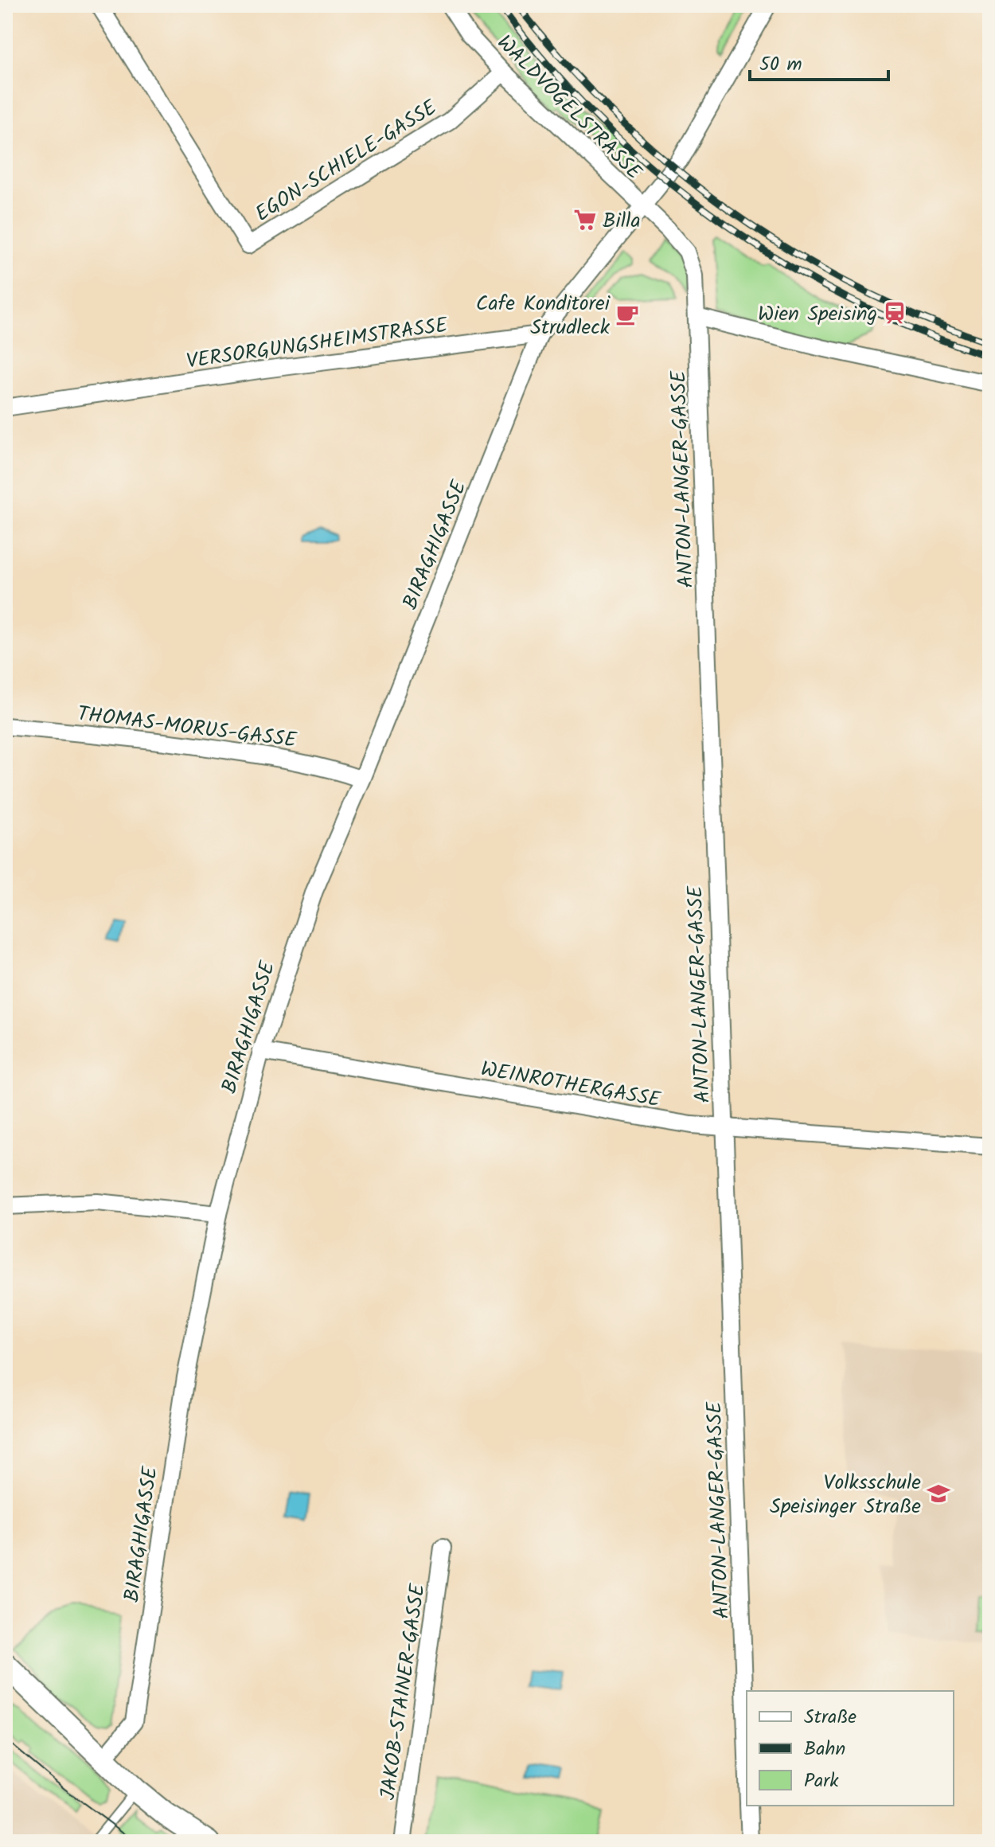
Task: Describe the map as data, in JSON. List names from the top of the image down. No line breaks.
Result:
{"streets":{"street":["WALDVOGELSTRASSE","EGON-SCHIELE-GASSE","VERSORGUNGSHEIMSTRASSE","ANTON-LANGER-GASSE","BIRAGHIGASSE","THOMAS-MORUS-GASSE","WEINROTHERGASSE","JAKOB-STAINER-GASSE"]},"crossings":[["WALDVOGELSTRASSE","EGON-SCHIELE-GASSE"],["WALDVOGELSTRASSE","ANTON-LANGER-GASSE"],["VERSORGUNGSHEIMSTRASSE","BIRAGHIGASSE"],["ANTON-LANGER-GASSE","WEINROTHERGASSE"],["BIRAGHIGASSE","THOMAS-MORUS-GASSE"],["BIRAGHIGASSE","WEINROTHERGASSE"]],"places":{"supermarket":["Billa"],"station":["Wien Speising"],"cafe":["Cafe Konditorei Strudleck"],"school or university":["Volksschule Speisinger Straße"]},"legend":["Straße","Bahn","Park"],"scale_bar":"50 m"}
